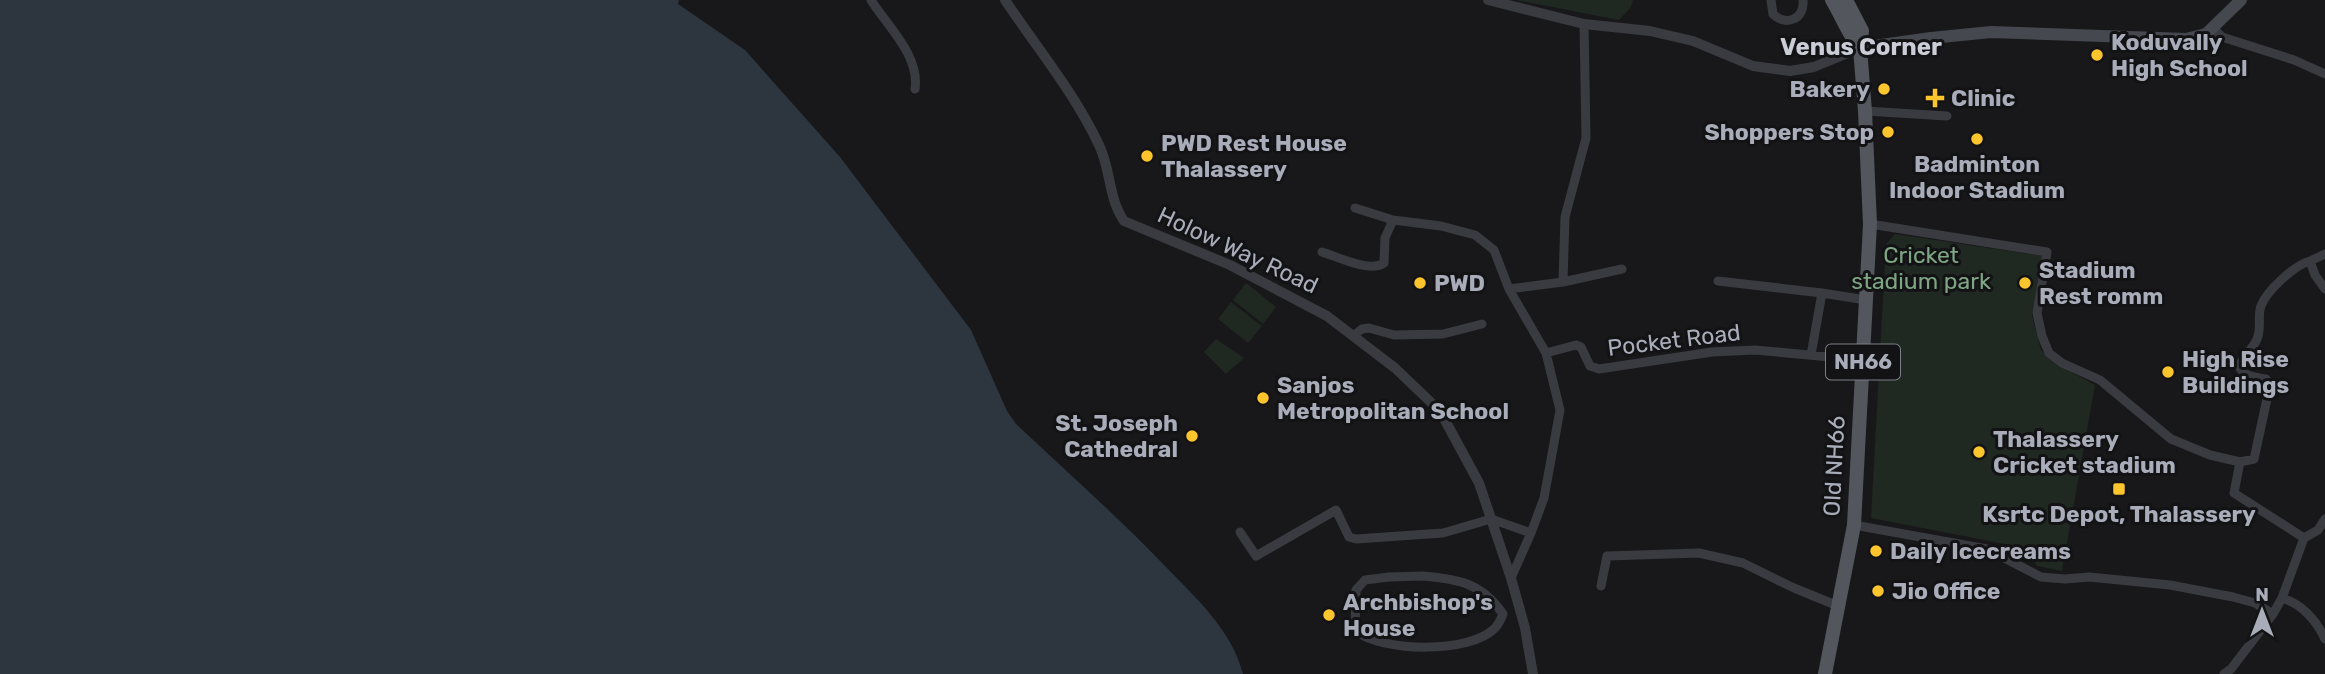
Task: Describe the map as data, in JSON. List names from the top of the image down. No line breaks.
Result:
{"streets":{"main road":["NH66","Old NH66"],"street":["Holow Way Road","Pocket Road"]},"crossings":[["Pocket Road","Old NH66"]],"districts":["Venus Corner"],"parks":["Cricket stadium park"],"places":{"other":["Koduvally High School","Bakery","Shoppers Stop","Badminton Indoor Stadium","PWD Rest House Thalassery","PWD","Stadium Rest romm","High Rise Buildings","Sanjos Metropolitan School","St. Joseph Cathedral","Thalassery Cricket stadium","Daily Icecreams","Jio Office","Archbishop's House"],"health":["Clinic"],"transit":["Ksrtc Depot, Thalassery"]},"north":"top"}
